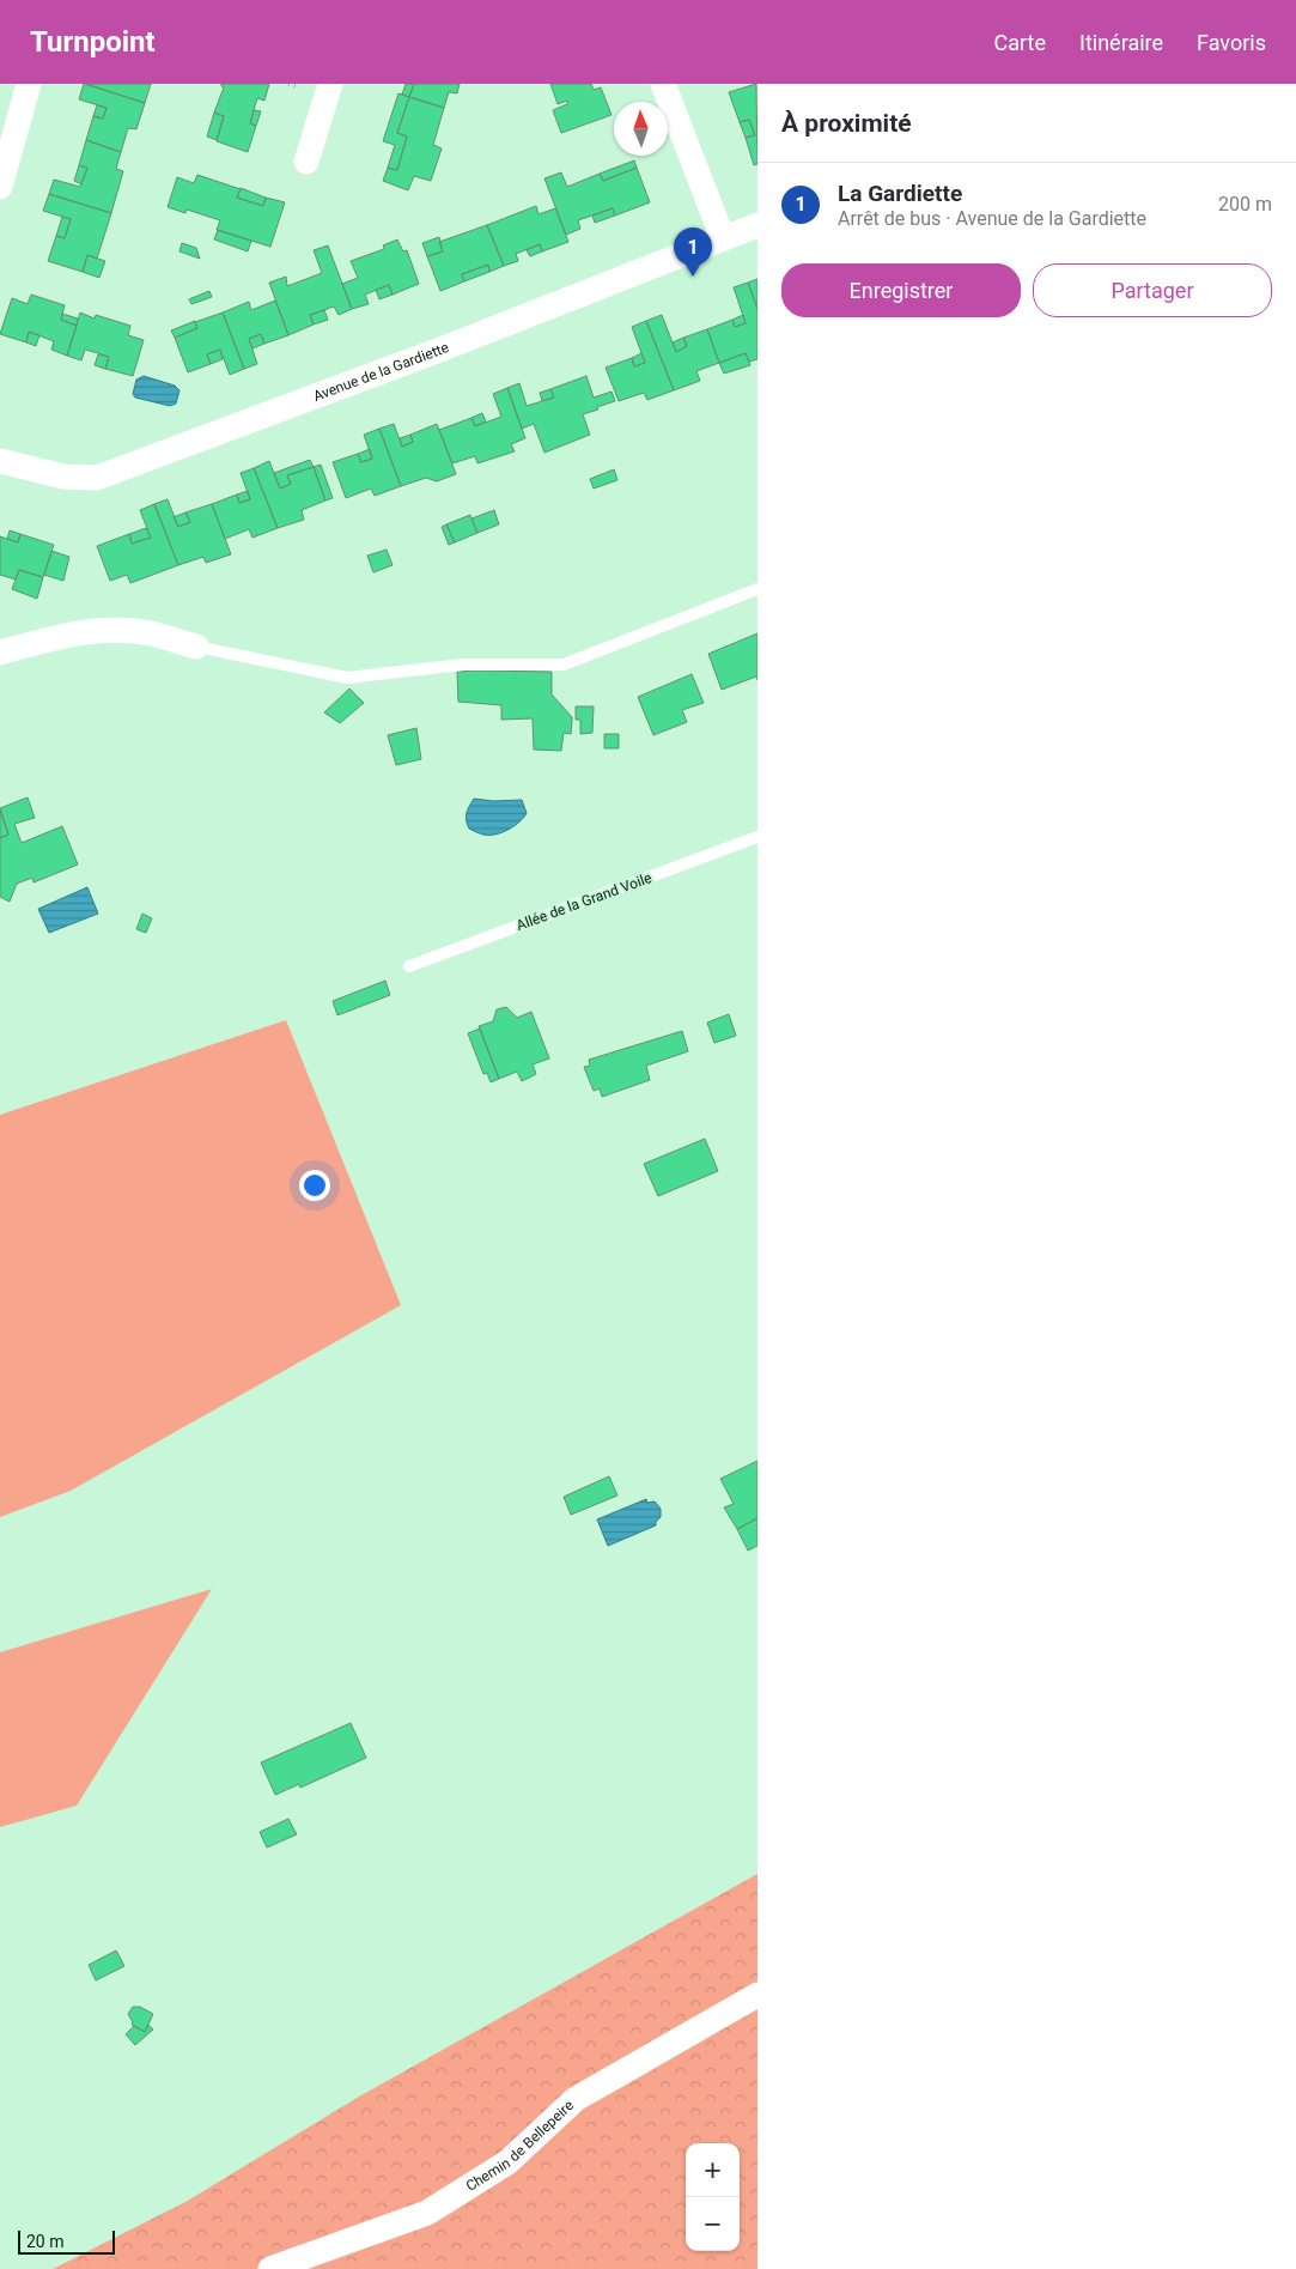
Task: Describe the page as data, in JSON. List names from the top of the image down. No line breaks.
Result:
{"streets":{"street":["Avenue de la Gardiette","Chemin de Bellepeire"],"lane":["Allée de la Grand Voile"]},"scale_bar":"20 m","north":"top","page":{"header":"Turnpoint","nav":["Carte","Itinéraire","Favoris"],"heading":"À proximité","list":[{"mark":"1","name":"La Gardiette","note":"Arrêt de bus · Avenue de la Gardiette","value":"200 m"}],"pins":"1","buttons":["Enregistrer","Partager"],"map_buttons":["+","−"],"scale":"20 m"}}
